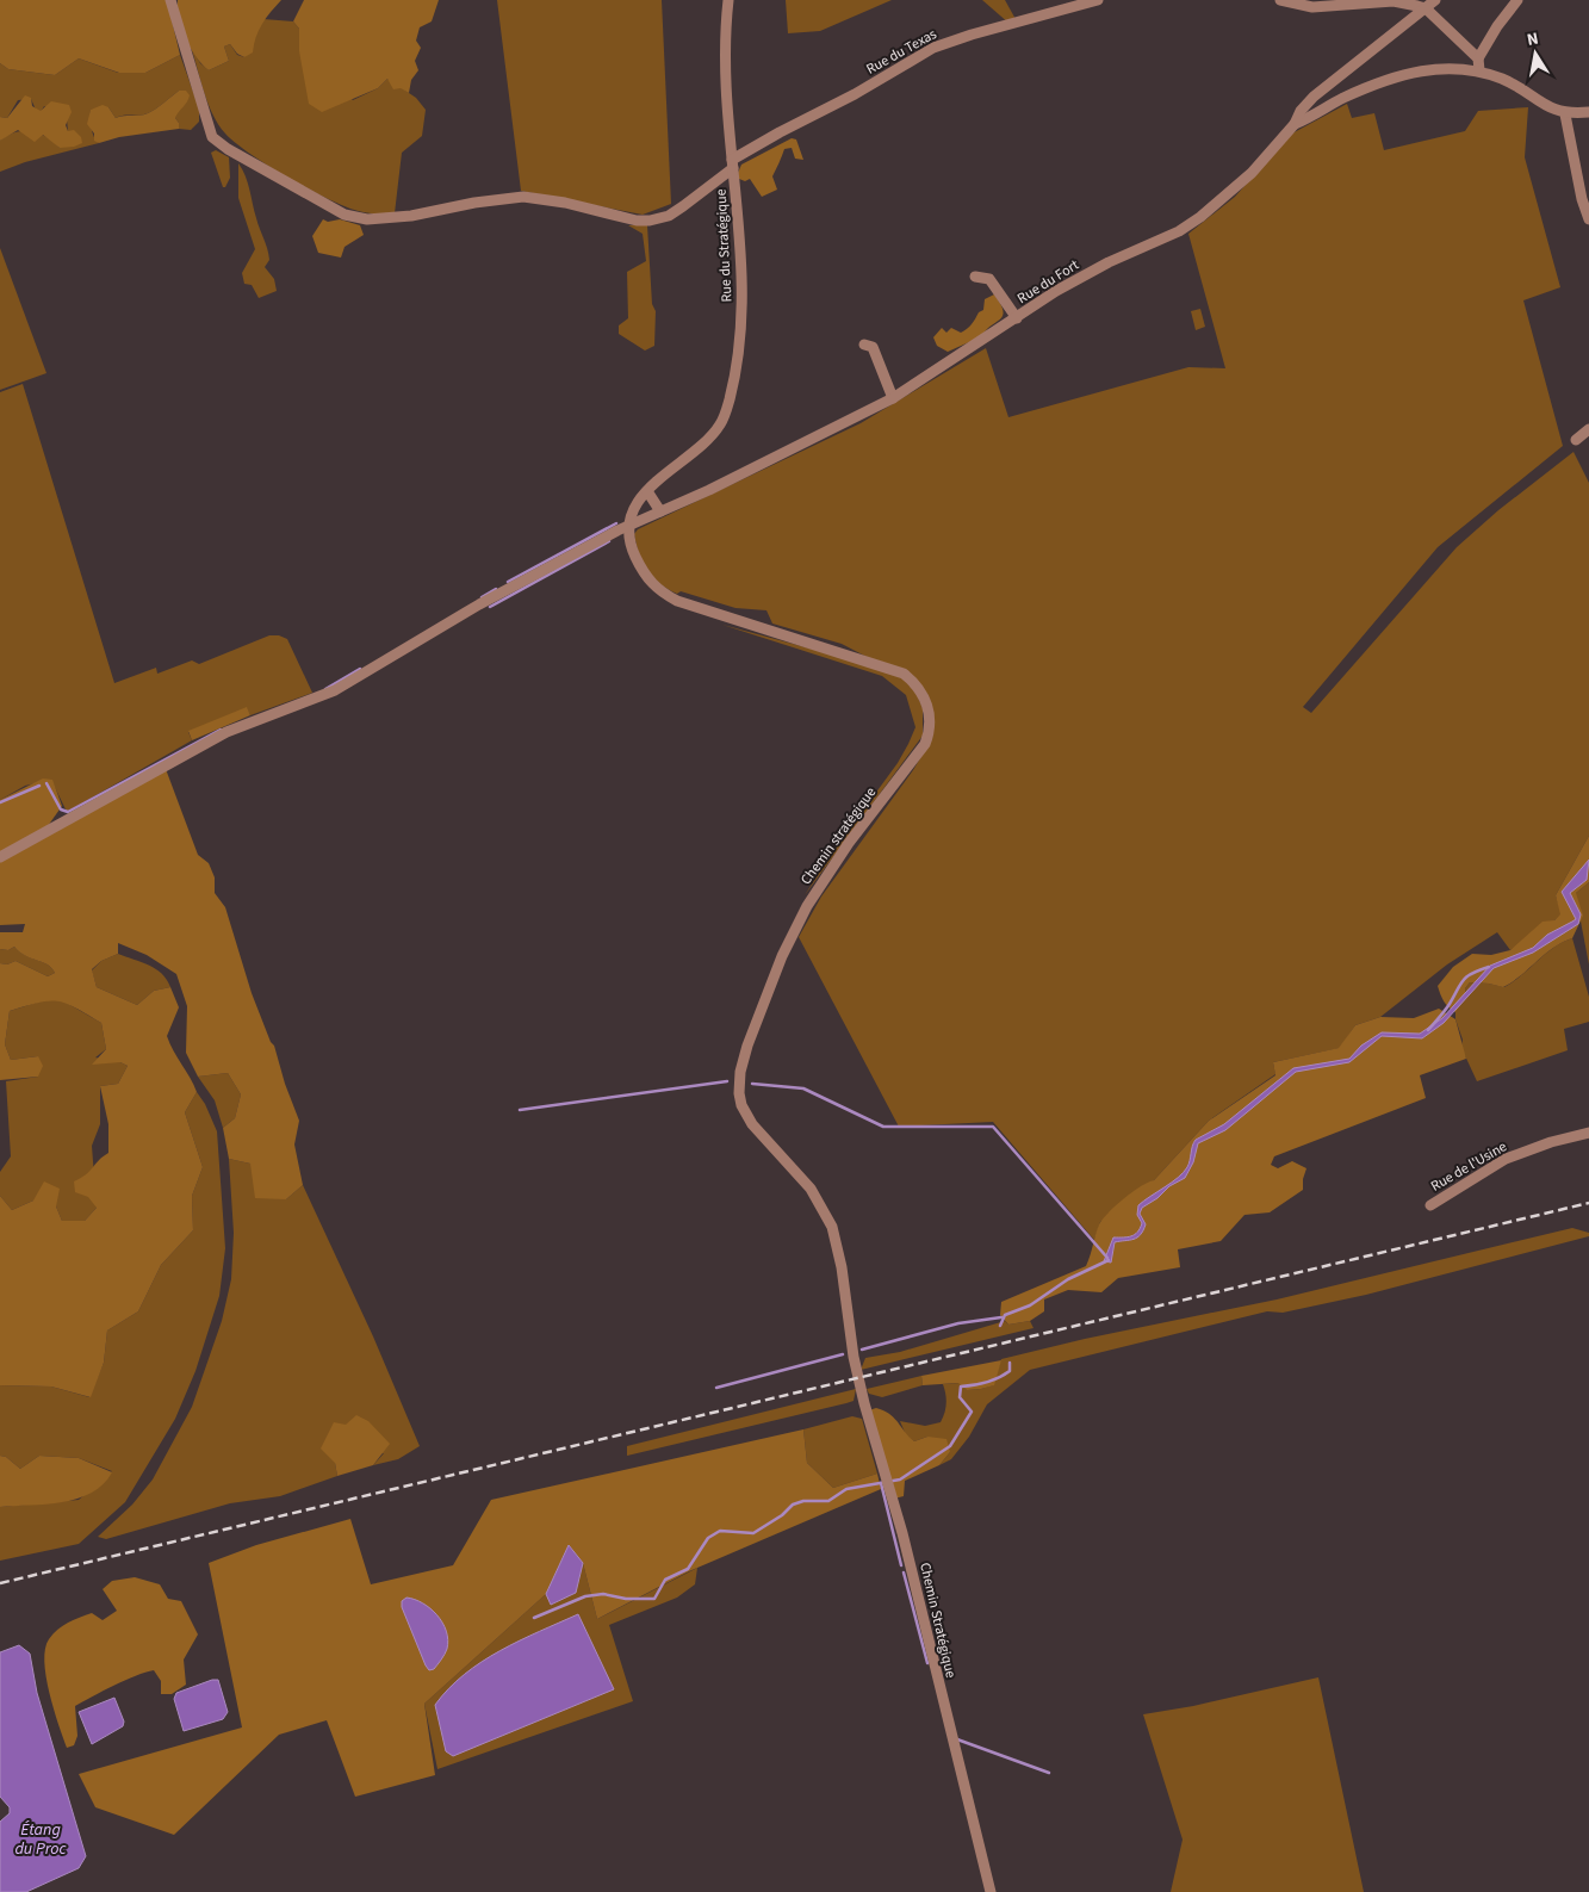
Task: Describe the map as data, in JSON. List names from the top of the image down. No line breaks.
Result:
{"streets":{"street":["Rue du Texas","Rue du Stratégique","Rue du Fort","Chemin stratégique","Rue de l'Usine","Chemin Stratégique"]},"crossings":[["Rue du Texas","Rue du Stratégique"],["Rue du Stratégique","Rue du Fort"],["Rue du Stratégique","Chemin stratégique"],["Rue du Fort","Chemin stratégique"],["Chemin stratégique","Chemin Stratégique"]],"water":["Étang du Proc"],"north":"top"}
